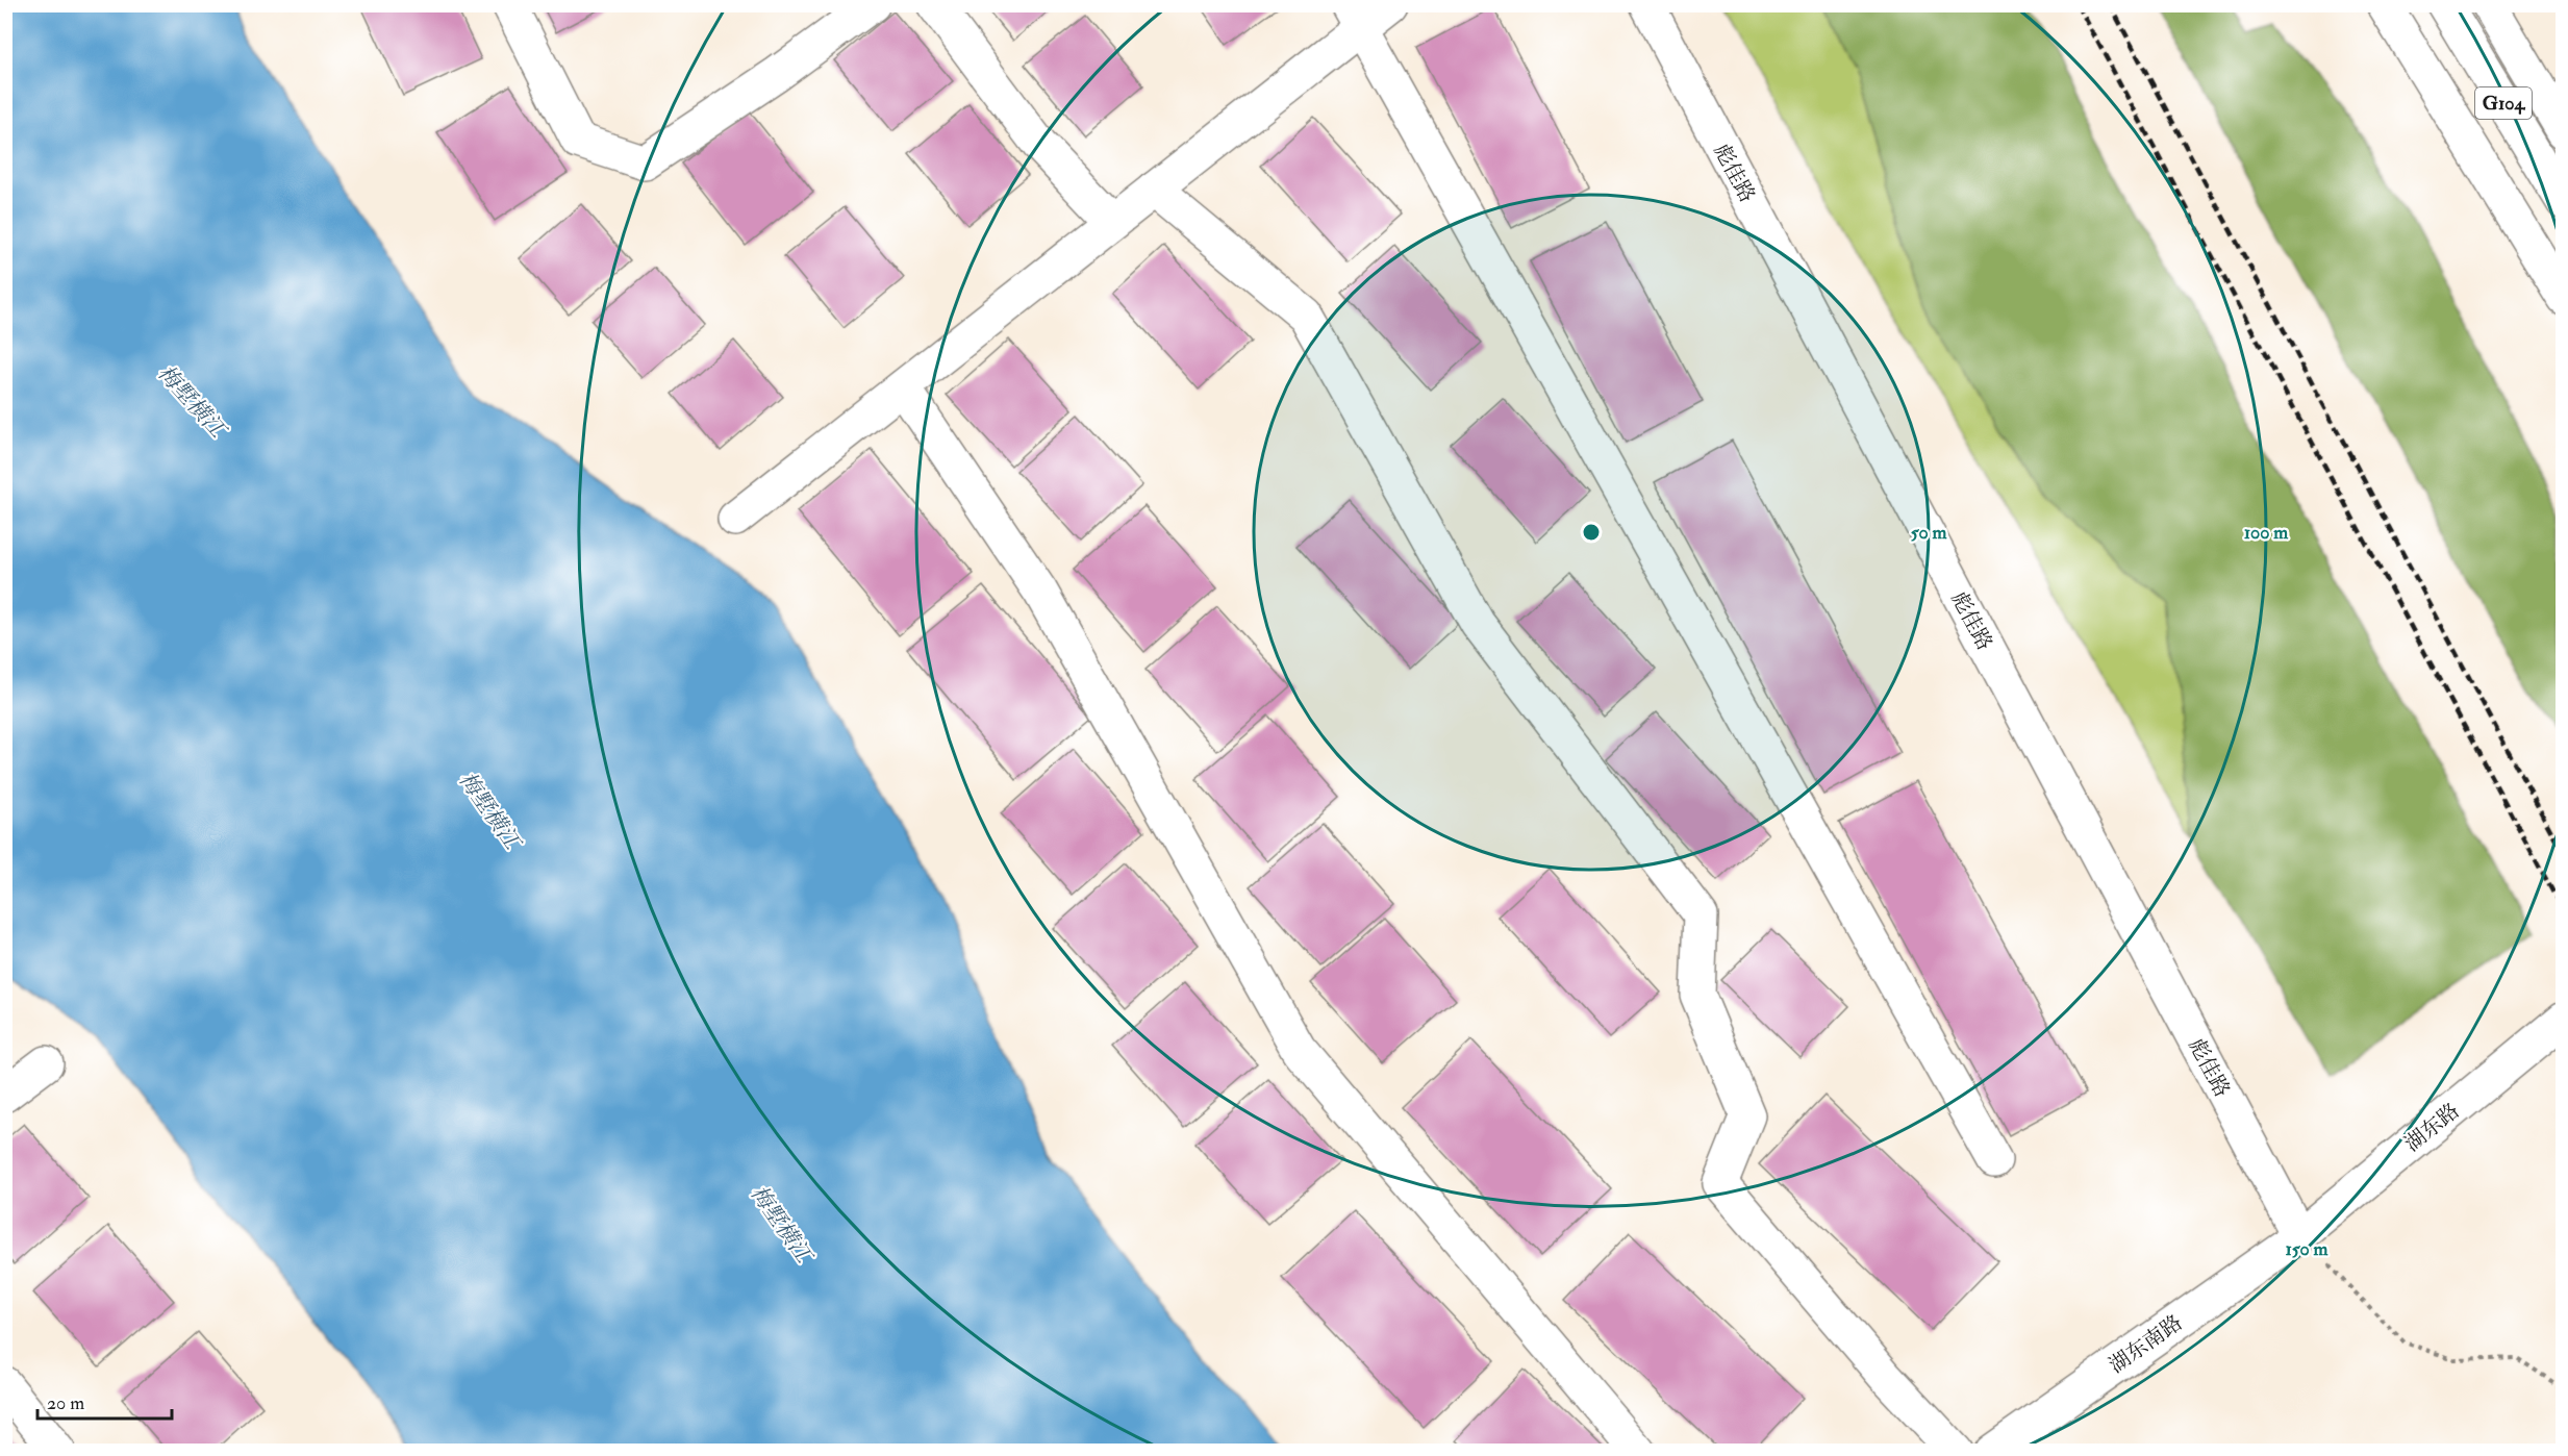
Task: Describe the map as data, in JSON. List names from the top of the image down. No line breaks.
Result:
{"streets":{"main road":["G104","彪佳路","湖东路","湖东南路"]},"crossings":[["彪佳路","湖东路"],["彪佳路","湖东南路"],["湖东路","湖东南路"]],"water":["梅墅横江"],"scale_bar":"20 m","rings":["50 m","100 m","150 m"]}
